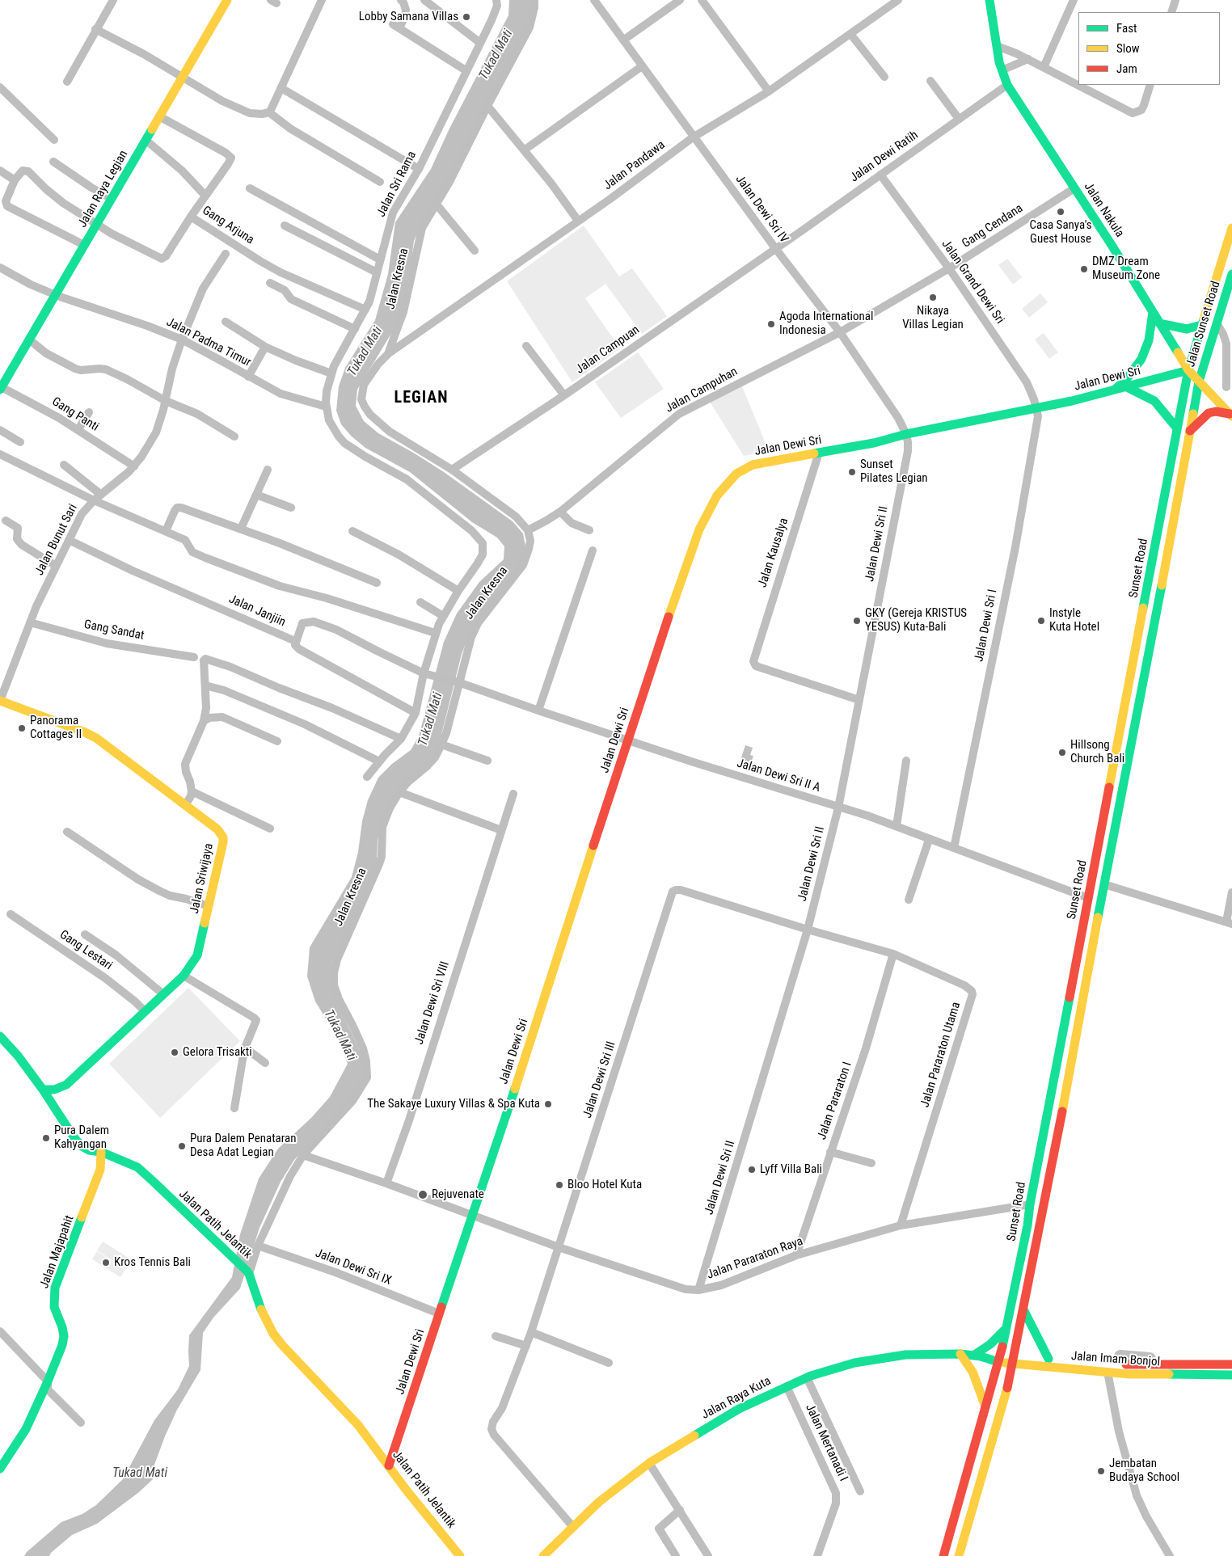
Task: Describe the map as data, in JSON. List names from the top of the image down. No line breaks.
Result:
{"streets":{"main road":["Jalan Raya Legian","Jalan Nakula","Jalan Sunset Road","Jalan Dewi Sri","Sunset Road","Jalan Sriwijaya","Jalan Patih Jelantik","Jalan Majapahit","Jalan Imam Bonjol","Jalan Raya Kuta"],"street":["Jalan Dewi Ratih","Jalan Pandawa","Jalan Sri Rama","Jalan Dewi Sri IV","Gang Arjuna","Gang Cendana","Jalan Kresna","Jalan Grand Dewi Sri","Jalan Padma Timur","Jalan Campuan","Jalan Campuhan","Gang Panti","Jalan Bunut Sari","Jalan Dewi Sri II","Jalan Kausalya","Jalan Janjiin","Jalan Dewi Sri I","Gang Sandat","Jalan Dewi Sri II A","Gang Lestari","Jalan Dewi Sri VIII","Jalan Pararaton Utama","Jalan Dewi Sri III","Jalan Pararaton I","Jalan Pararaton Raya","Jalan Dewi Sri IX","Jalan Mertanadi I"]},"crossings":[["Jalan Dewi Ratih","Jalan Dewi Sri IV"],["Jalan Dewi Ratih","Jalan Nakula"],["Jalan Dewi Ratih","Jalan Grand Dewi Sri"],["Jalan Dewi Ratih","Jalan Campuan"],["Jalan Pandawa","Jalan Dewi Sri IV"],["Jalan Pandawa","Jalan Kresna"],["Jalan Sri Rama","Gang Arjuna"],["Jalan Sri Rama","Jalan Padma Timur"],["Jalan Raya Legian","Gang Arjuna"],["Jalan Raya Legian","Jalan Padma Timur"],["Jalan Raya Legian","Gang Panti"],["Jalan Dewi Sri IV","Gang Cendana"],["Jalan Dewi Sri IV","Jalan Campuan"],["Jalan Dewi Sri IV","Jalan Dewi Sri"],["Jalan Dewi Sri IV","Jalan Campuhan"],["Jalan Dewi Sri IV","Jalan Dewi Sri II"],["Jalan Nakula","Gang Cendana"],["Jalan Nakula","Jalan Sunset Road"],["Jalan Nakula","Jalan Dewi Sri"],["Jalan Nakula","Sunset Road"],["Gang Cendana","Jalan Grand Dewi Sri"],["Gang Cendana","Jalan Campuhan"],["Jalan Kresna","Jalan Campuan"],["Jalan Kresna","Jalan Campuhan"],["Jalan Kresna","Jalan Dewi Sri II A"],["Jalan Kresna","Jalan Patih Jelantik"],["Jalan Kresna","Jalan Pararaton Raya"],["Jalan Kresna","Jalan Dewi Sri IX"],["Jalan Grand Dewi Sri","Jalan Dewi Sri"],["Jalan Grand Dewi Sri","Jalan Dewi Sri I"],["Jalan Sunset Road","Sunset Road"],["Jalan Padma Timur","Jalan Bunut Sari"],["Jalan Dewi Sri","Jalan Dewi Sri II"],["Jalan Dewi Sri","Jalan Kausalya"],["Jalan Dewi Sri","Sunset Road"],["Jalan Dewi Sri","Jalan Dewi Sri I"],["Jalan Dewi Sri","Jalan Dewi Sri II A"],["Jalan Dewi Sri","Jalan Patih Jelantik"],["Jalan Dewi Sri","Jalan Pararaton Raya"],["Jalan Dewi Sri","Jalan Dewi Sri IX"],["Gang Panti","Jalan Bunut Sari"],["Jalan Bunut Sari","Jalan Janjiin"],["Jalan Bunut Sari","Gang Sandat"],["Jalan Bunut Sari","Jalan Sriwijaya"],["Jalan Dewi Sri II","Jalan Kausalya"],["Jalan Dewi Sri II","Jalan Dewi Sri II A"],["Jalan Dewi Sri II","Jalan Pararaton Utama"],["Jalan Dewi Sri II","Jalan Dewi Sri III"],["Jalan Dewi Sri II","Jalan Pararaton Raya"],["Sunset Road","Jalan Dewi Sri II A"],["Sunset Road","Jalan Pararaton Raya"],["Sunset Road","Jalan Imam Bonjol"],["Sunset Road","Jalan Raya Kuta"],["Jalan Janjiin","Jalan Dewi Sri II A"],["Jalan Dewi Sri I","Jalan Dewi Sri II A"],["Jalan Sriwijaya","Gang Lestari"],["Jalan Sriwijaya","Jalan Patih Jelantik"],["Jalan Dewi Sri VIII","Jalan Pararaton Raya"],["Jalan Pararaton Utama","Jalan Dewi Sri III"],["Jalan Pararaton Utama","Jalan Pararaton I"],["Jalan Pararaton Utama","Jalan Pararaton Raya"],["Jalan Dewi Sri III","Jalan Pararaton Raya"],["Jalan Dewi Sri III","Jalan Raya Kuta"],["Jalan Pararaton I","Jalan Pararaton Raya"],["Jalan Patih Jelantik","Jalan Majapahit"],["Jalan Imam Bonjol","Jalan Raya Kuta"],["Jalan Raya Kuta","Jalan Mertanadi I"]],"districts":["LEGIAN"],"water":["Tukad Mati"],"places":["Lobby Samana Villas","Casa Sanya's Guest House","DMZ Dream Museum Zone","Nikaya Villas Legian","Agoda International Indonesia","Sunset Pilates Legian","GKY (Gereja KRISTUS YESUS) Kuta-Bali","Instyle Kuta Hotel","Panorama Cottages II","Hillsong Church Bali","Gelora Trisakti","The Sakaye Luxury Villas & Spa Kuta","Pura Dalem Kahyangan","Pura Dalem Penataran Desa Adat Legian","Lyff Villa Bali","Bloo Hotel Kuta","Rejuvenate","Kros Tennis Bali","Jembatan Budaya School"],"legend":["Fast","Slow","Jam"]}
